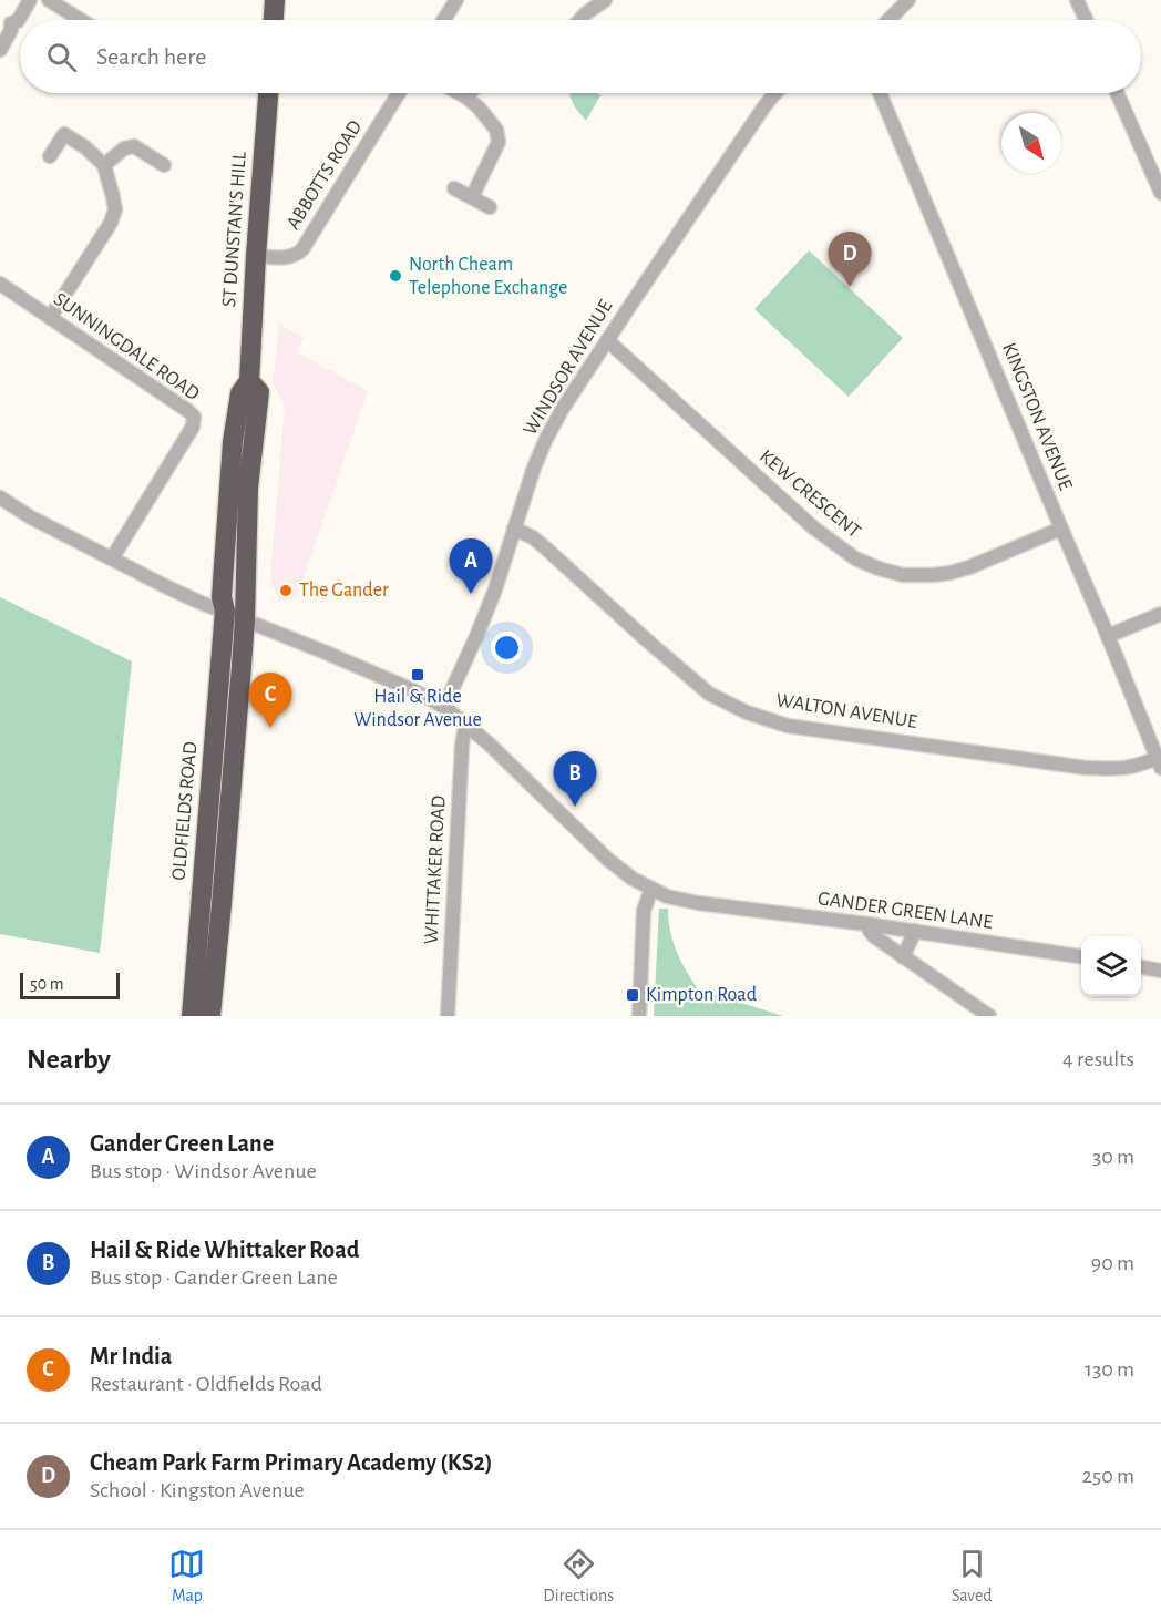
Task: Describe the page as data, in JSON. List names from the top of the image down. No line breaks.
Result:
{"streets":{"highway":["ST DUNSTAN'S HILL","OLDFIELDS ROAD"],"street":["ABBOTTS ROAD","SUNNINGDALE ROAD","WINDSOR AVENUE","KINGSTON AVENUE","KEW CRESCENT","WALTON AVENUE","WHITTAKER ROAD","GANDER GREEN LANE"]},"crossings":[["ABBOTTS ROAD","ST DUNSTAN'S HILL"],["ST DUNSTAN'S HILL","OLDFIELDS ROAD"],["ST DUNSTAN'S HILL","GANDER GREEN LANE"],["SUNNINGDALE ROAD","GANDER GREEN LANE"],["WINDSOR AVENUE","KEW CRESCENT"],["WINDSOR AVENUE","WALTON AVENUE"],["WINDSOR AVENUE","GANDER GREEN LANE"],["KINGSTON AVENUE","KEW CRESCENT"],["KINGSTON AVENUE","WALTON AVENUE"],["OLDFIELDS ROAD","GANDER GREEN LANE"],["WHITTAKER ROAD","GANDER GREEN LANE"]],"places":{"other":["North Cheam Telephone Exchange","The Gander"],"transit":["Hail & Ride Windsor Avenue","Kimpton Road"]},"scale_bar":"50 m","north":"bottom right","page":{"search":"Search here","pins":["D","A","C","B"],"scale":"50 m","heading":["Nearby","4 results"],"list":[{"mark":"A","name":"Gander Green Lane","note":"Bus stop · Windsor Avenue","value":"30 m"},{"mark":"B","name":"Hail & Ride Whittaker Road","note":"Bus stop · Gander Green Lane","value":"90 m"},{"mark":"C","name":"Mr India","note":"Restaurant · Oldfields Road","value":"130 m"},{"mark":"D","name":"Cheam Park Farm Primary Academy (KS2)","note":"School · Kingston Avenue","value":"250 m"}],"nav":["Map","Directions","Saved"]}}
